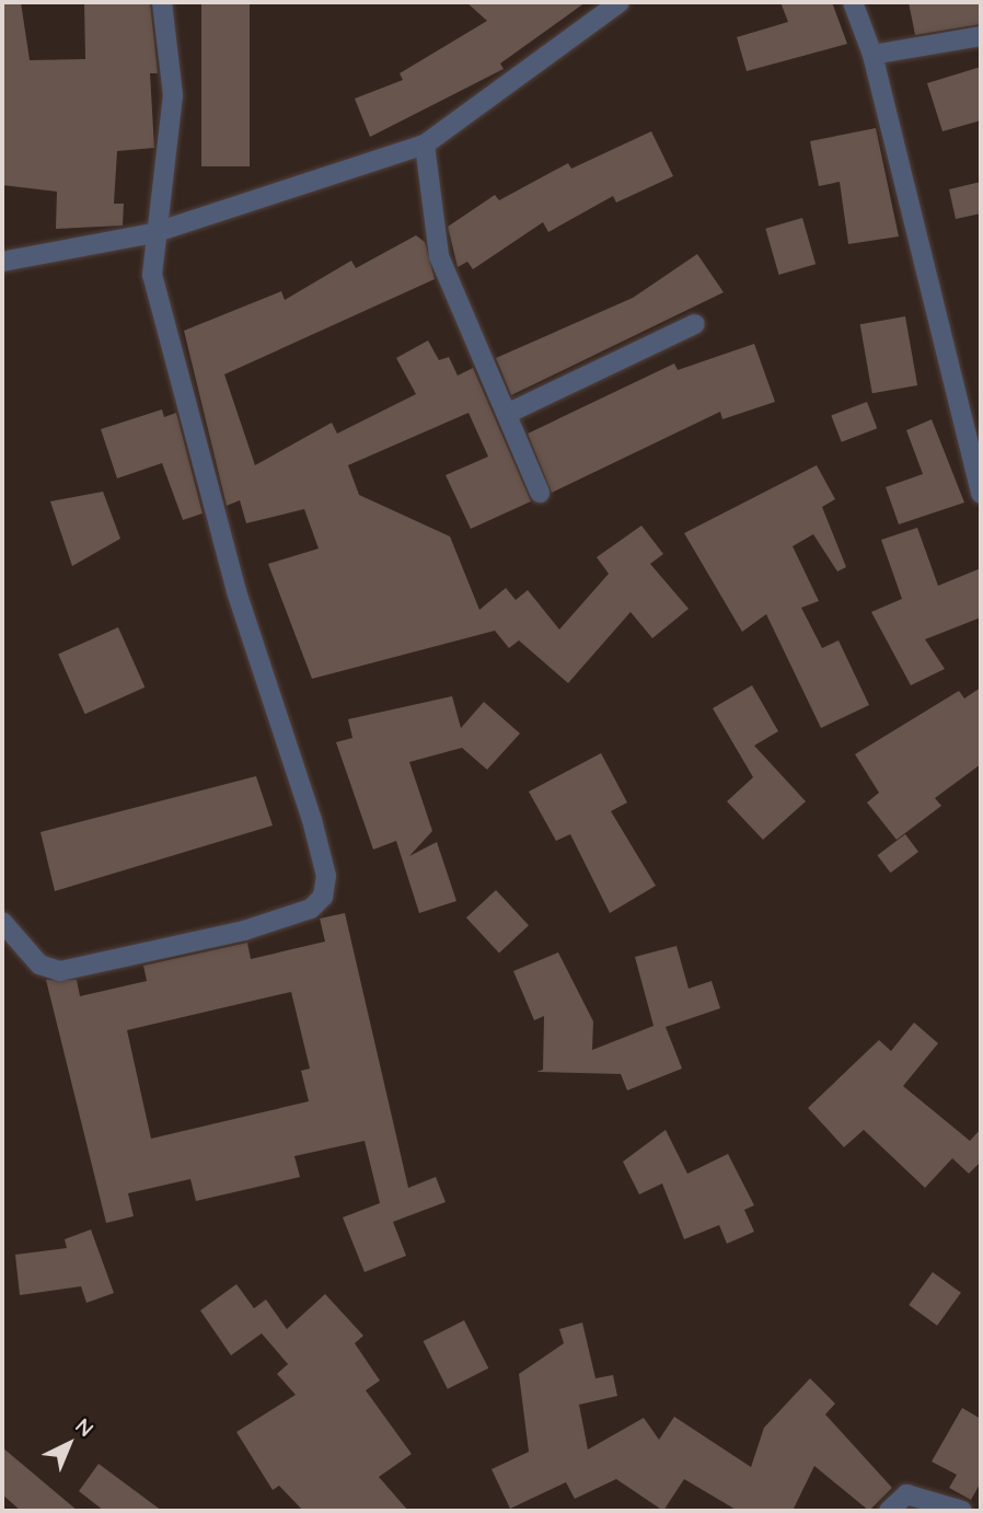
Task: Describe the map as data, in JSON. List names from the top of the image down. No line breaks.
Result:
{"north":"top right"}
